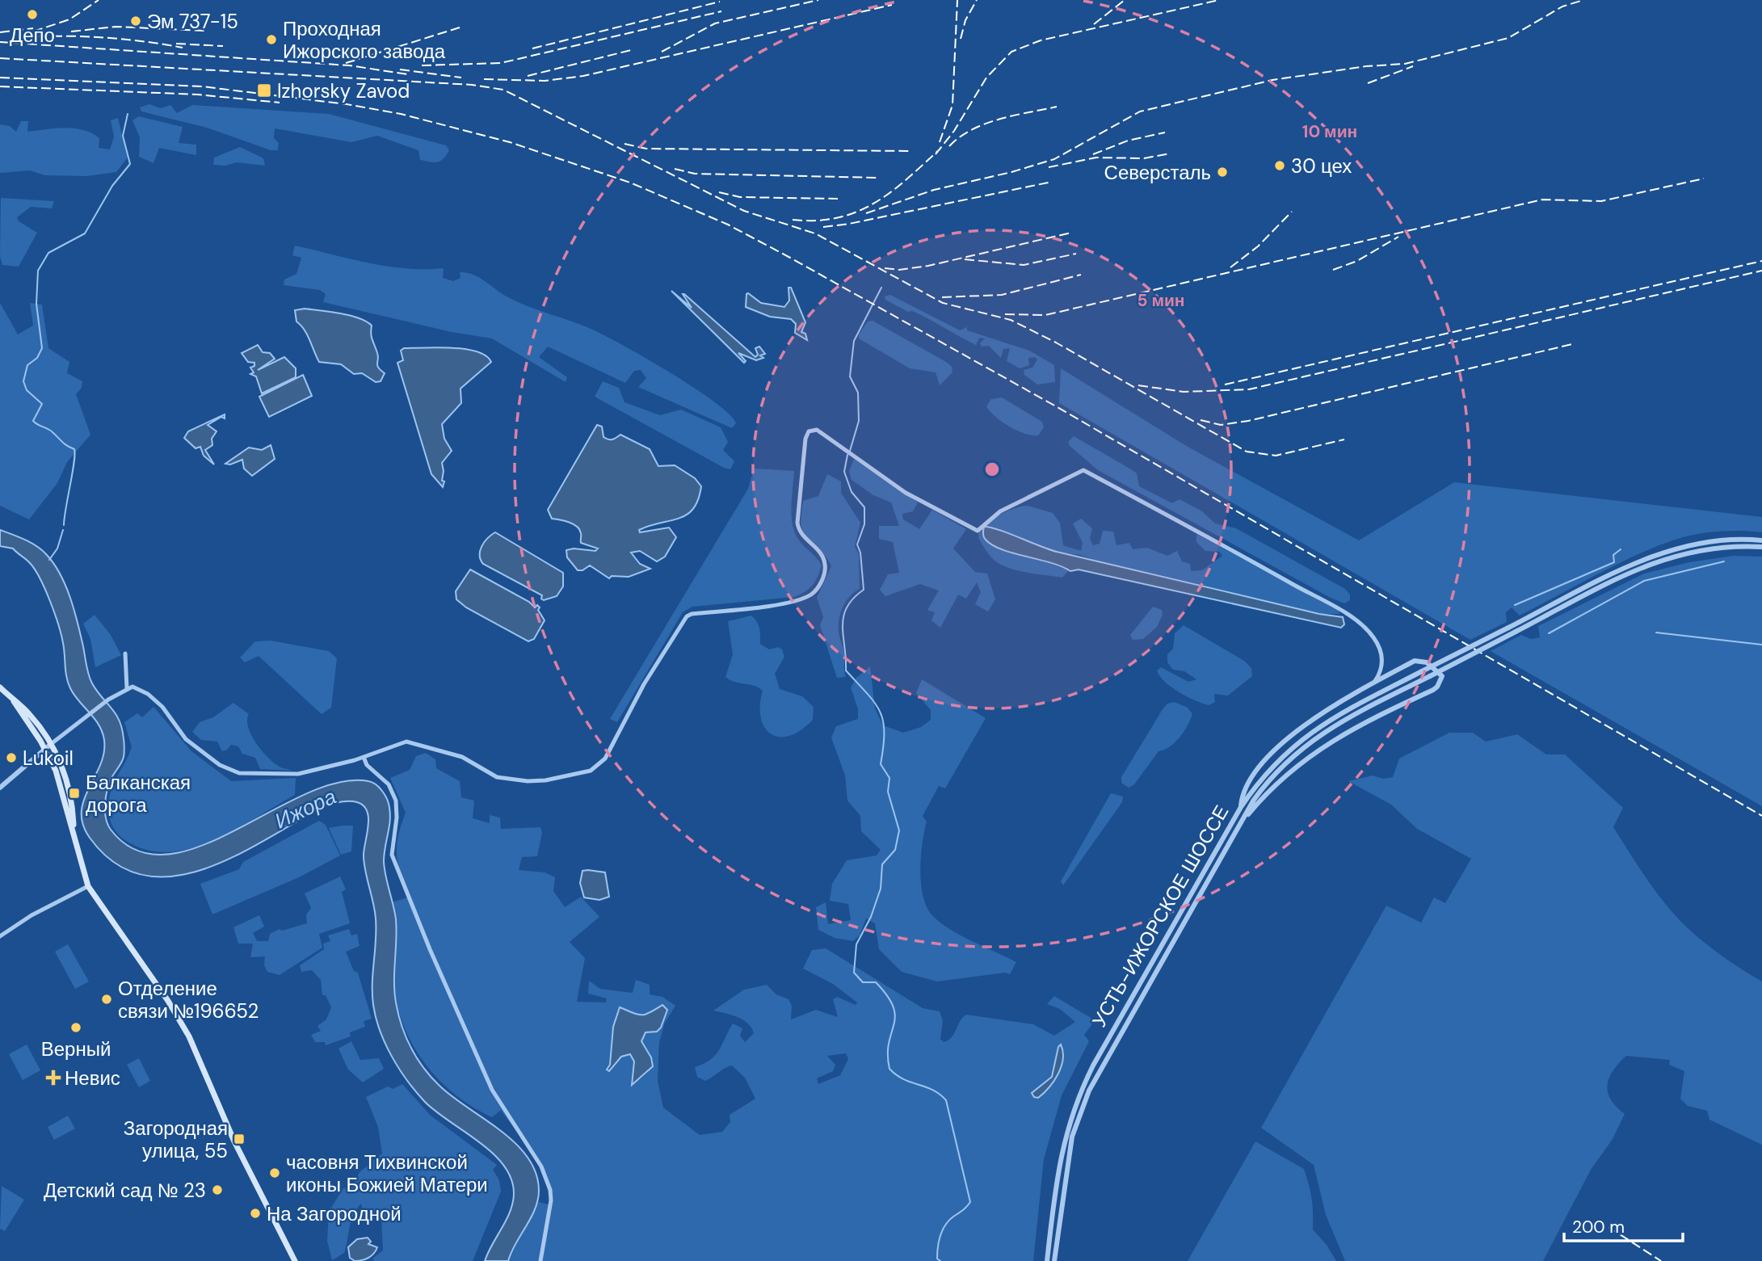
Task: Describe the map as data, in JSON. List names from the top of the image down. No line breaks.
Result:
{"streets":{"street":["УСТЬ-ИЖОРСКОЕ ШОССЕ"]},"water":["Ижора"],"places":{"other":["Депо","Эм 737-15","Проходная Ижорского завода","30 цех","Северсталь","Lukoil","Отделение связи №196652","Верный","часовня Тихвинской иконы Божией Матери","Детский сад № 23","На Загородной"],"transit":["Izhorsky Zavod","Балканская дорога","Загородная улица, 55"],"health":["Невис"]},"scale_bar":"200 m","rings":["10 мин","5 мин"]}
